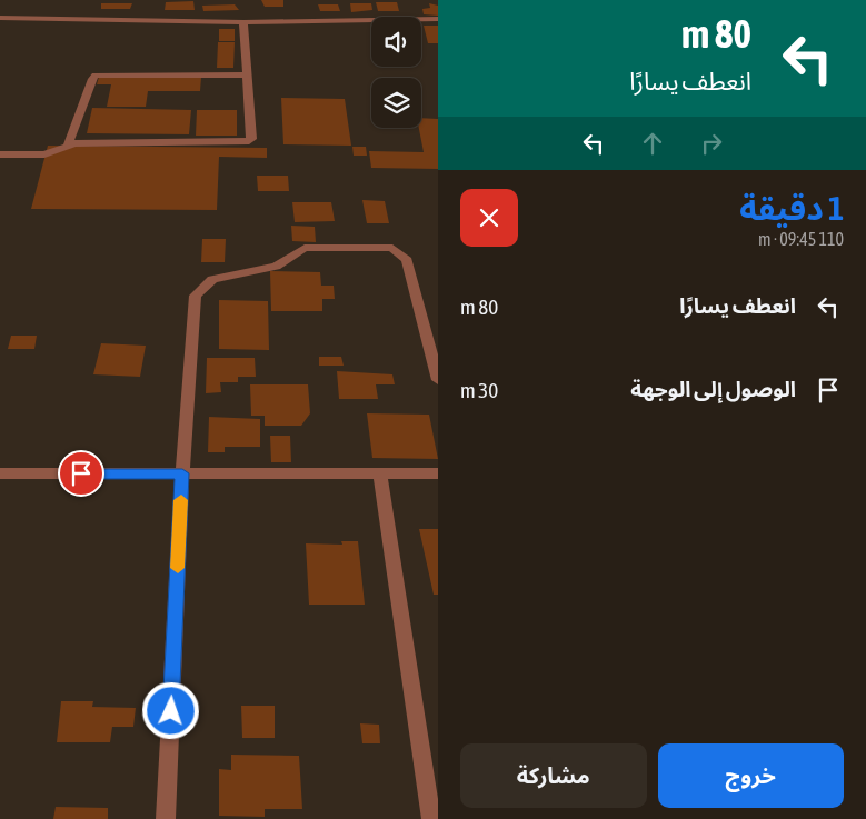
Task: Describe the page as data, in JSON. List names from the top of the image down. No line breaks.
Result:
{"page":{"turn":["80 m","انعطف يسارًا"],"heading":["1 دقيقة","110 m · 09:45"],"list":[{"name":"انعطف يسارًا","value":"80 m"},{"name":"الوصول إلى الوجهة","value":"30 m"}],"buttons":["خروج","مشاركة"]}}
